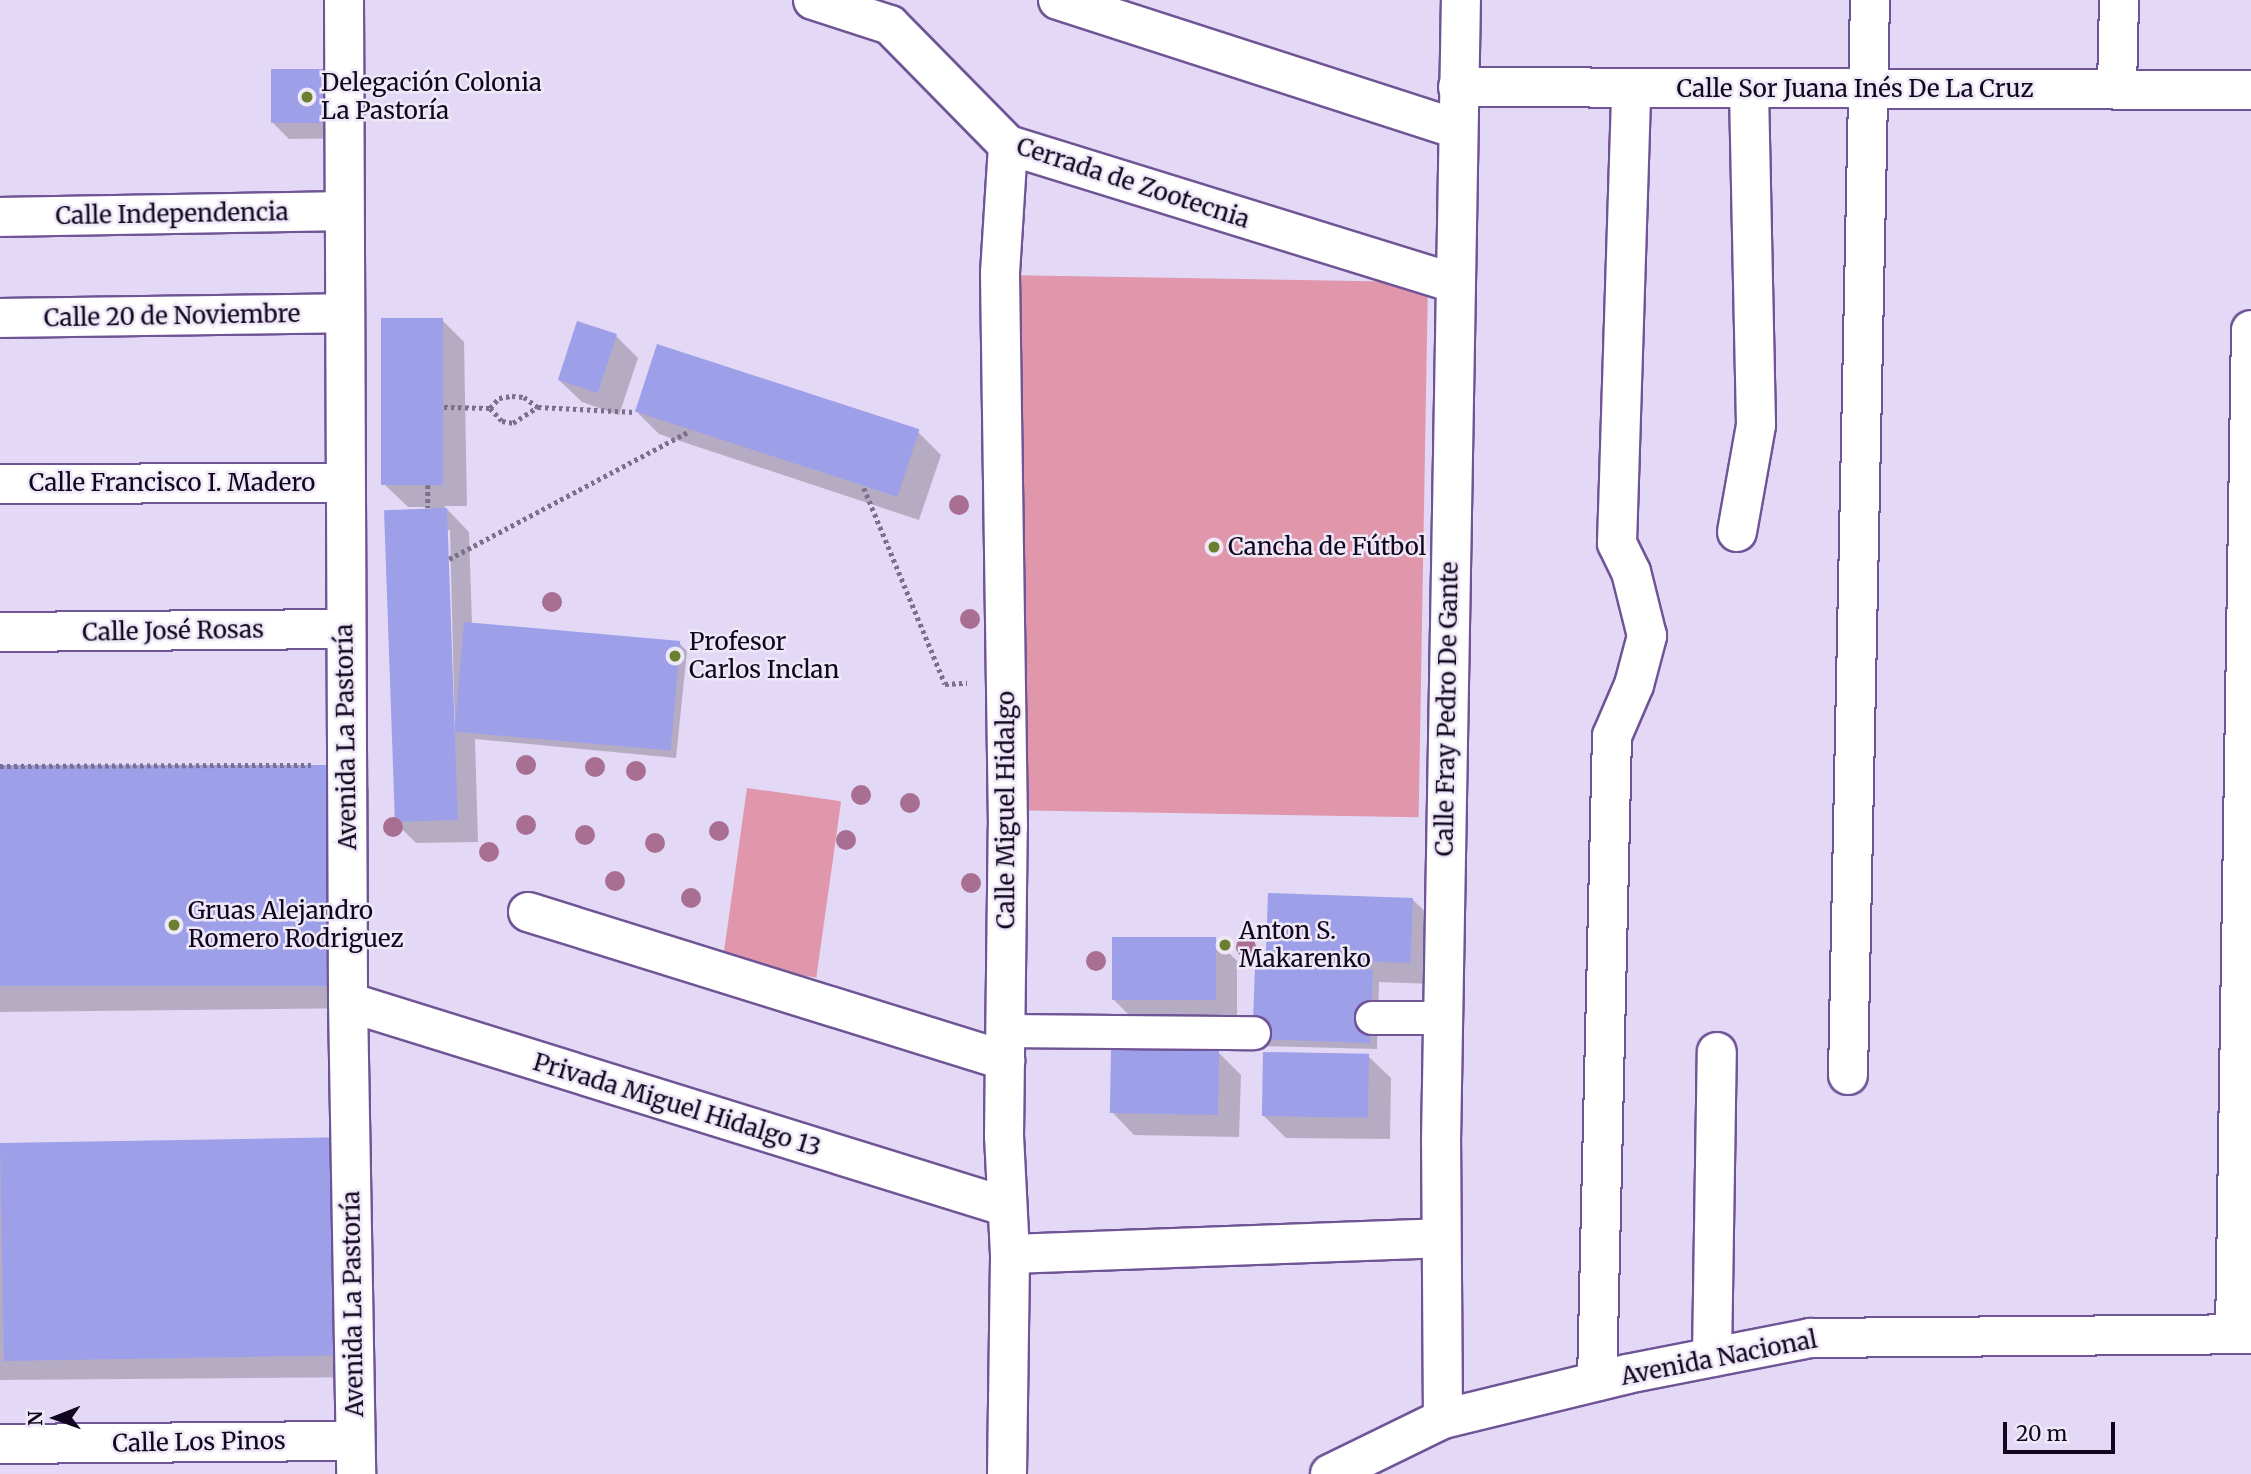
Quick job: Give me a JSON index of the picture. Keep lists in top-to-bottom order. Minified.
{"streets":{"street":["Calle Sor Juana Inés De La Cruz","Cerrada de Zootecnia","Calle Independencia","Calle 20 de Noviembre","Calle Francisco I. Madero","Calle José Rosas","Calle Fray Pedro De Gante","Avenida La Pastoría","Calle Miguel Hidalgo","Privada Miguel Hidalgo 13","Avenida Nacional","Calle Los Pinos"]},"crossings":[["Calle Sor Juana Inés De La Cruz","Calle Fray Pedro De Gante"],["Cerrada de Zootecnia","Calle Fray Pedro De Gante"],["Cerrada de Zootecnia","Calle Miguel Hidalgo"],["Calle Independencia","Avenida La Pastoría"],["Calle 20 de Noviembre","Avenida La Pastoría"],["Calle Francisco I. Madero","Avenida La Pastoría"],["Calle José Rosas","Avenida La Pastoría"],["Calle Fray Pedro De Gante","Avenida Nacional"],["Avenida La Pastoría","Privada Miguel Hidalgo 13"],["Avenida La Pastoría","Calle Los Pinos"],["Calle Miguel Hidalgo","Privada Miguel Hidalgo 13"]],"places":["Delegación Colonia La Pastoría","Cancha de Fútbol","Profesor Carlos Inclan","Gruas Alejandro Romero Rodriguez","Anton S. Makarenko"],"scale_bar":"20 m","north":"left"}
